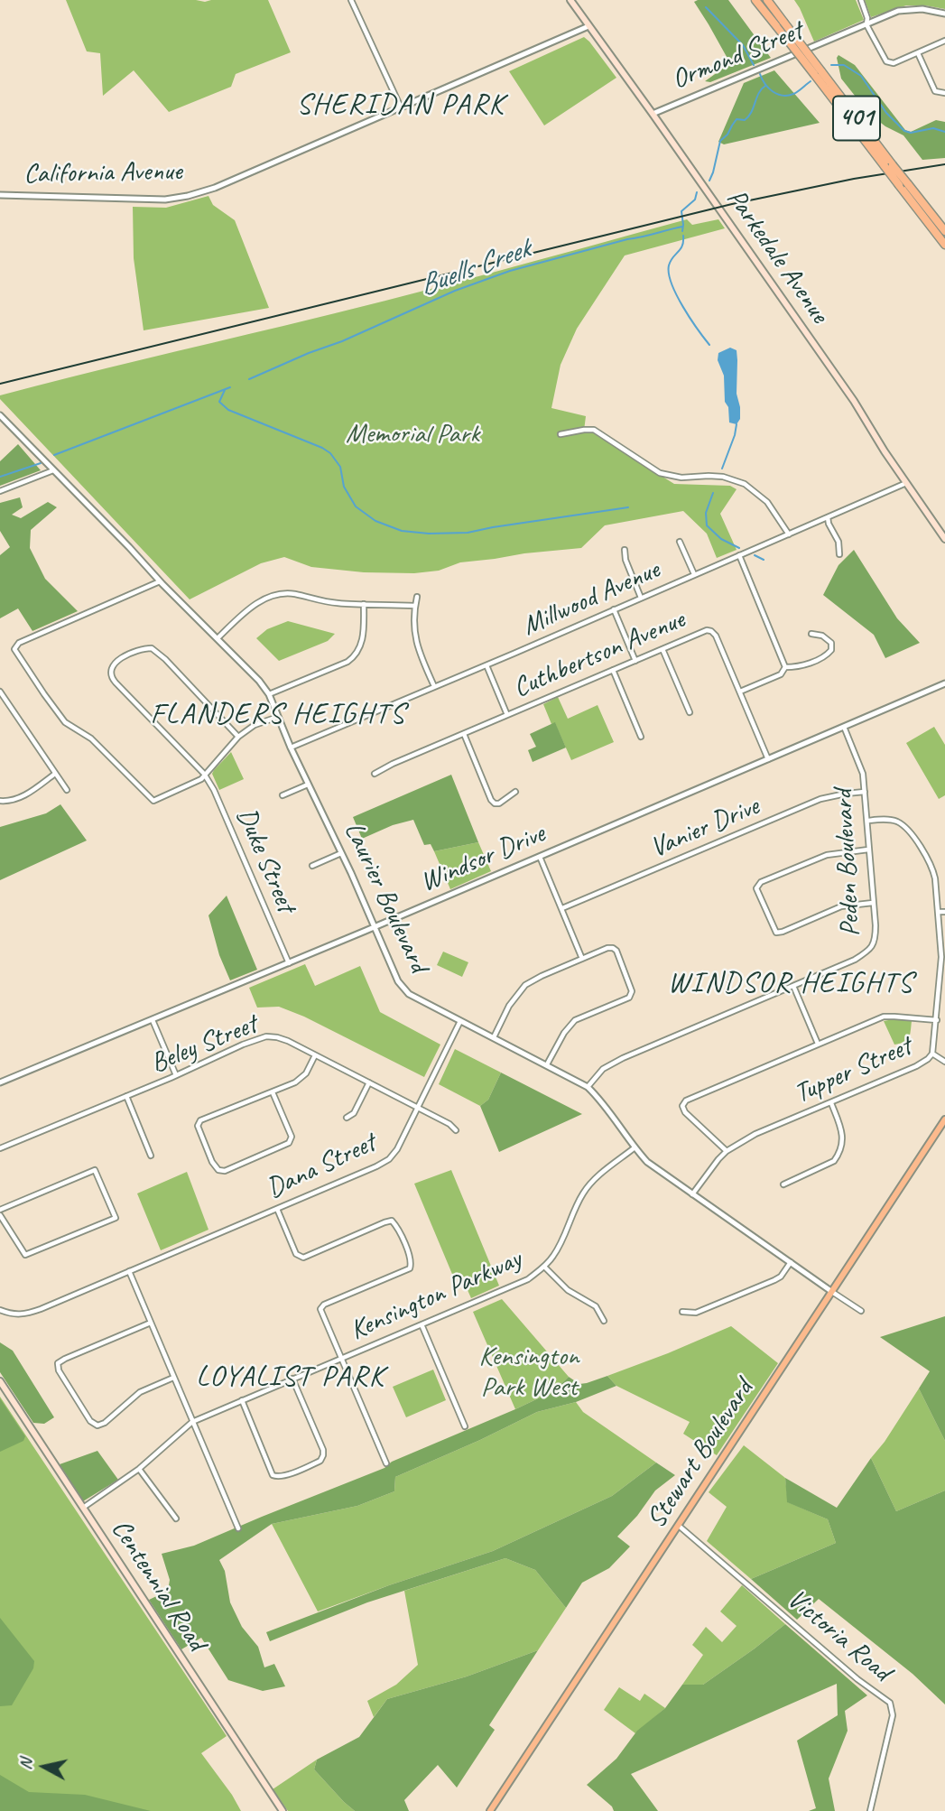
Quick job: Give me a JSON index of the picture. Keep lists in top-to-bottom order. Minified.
{"streets":{"highway":["401"],"main road":["Parkedale Avenue","Stewart Boulevard","Centennial Road"],"street":["Ormond Street","California Avenue","Millwood Avenue","Cuthbertson Avenue","Vanier Drive","Windsor Drive","Duke Street","Peden Boulevard","Laurier Boulevard","Beley Street","Tupper Street","Dana Street","Kensington Parkway","Victoria Road"]},"crossings":[["Ormond Street","Parkedale Avenue"],["California Avenue","Parkedale Avenue"],["Parkedale Avenue","Millwood Avenue"],["Millwood Avenue","Laurier Boulevard"],["Cuthbertson Avenue","Windsor Drive"],["Vanier Drive","Peden Boulevard"],["Windsor Drive","Duke Street"],["Windsor Drive","Peden Boulevard"],["Windsor Drive","Laurier Boulevard"],["Peden Boulevard","Laurier Boulevard"],["Peden Boulevard","Tupper Street"],["Laurier Boulevard","Tupper Street"],["Laurier Boulevard","Dana Street"],["Laurier Boulevard","Kensington Parkway"],["Laurier Boulevard","Stewart Boulevard"],["Beley Street","Dana Street"],["Kensington Parkway","Centennial Road"],["Stewart Boulevard","Victoria Road"]],"districts":["SHERIDAN PARK","FLANDERS HEIGHTS","WINDSOR HEIGHTS","LOYALIST PARK"],"water":["Buells Creek"],"parks":["Memorial Park","Kensington Park West"],"north":"left"}
